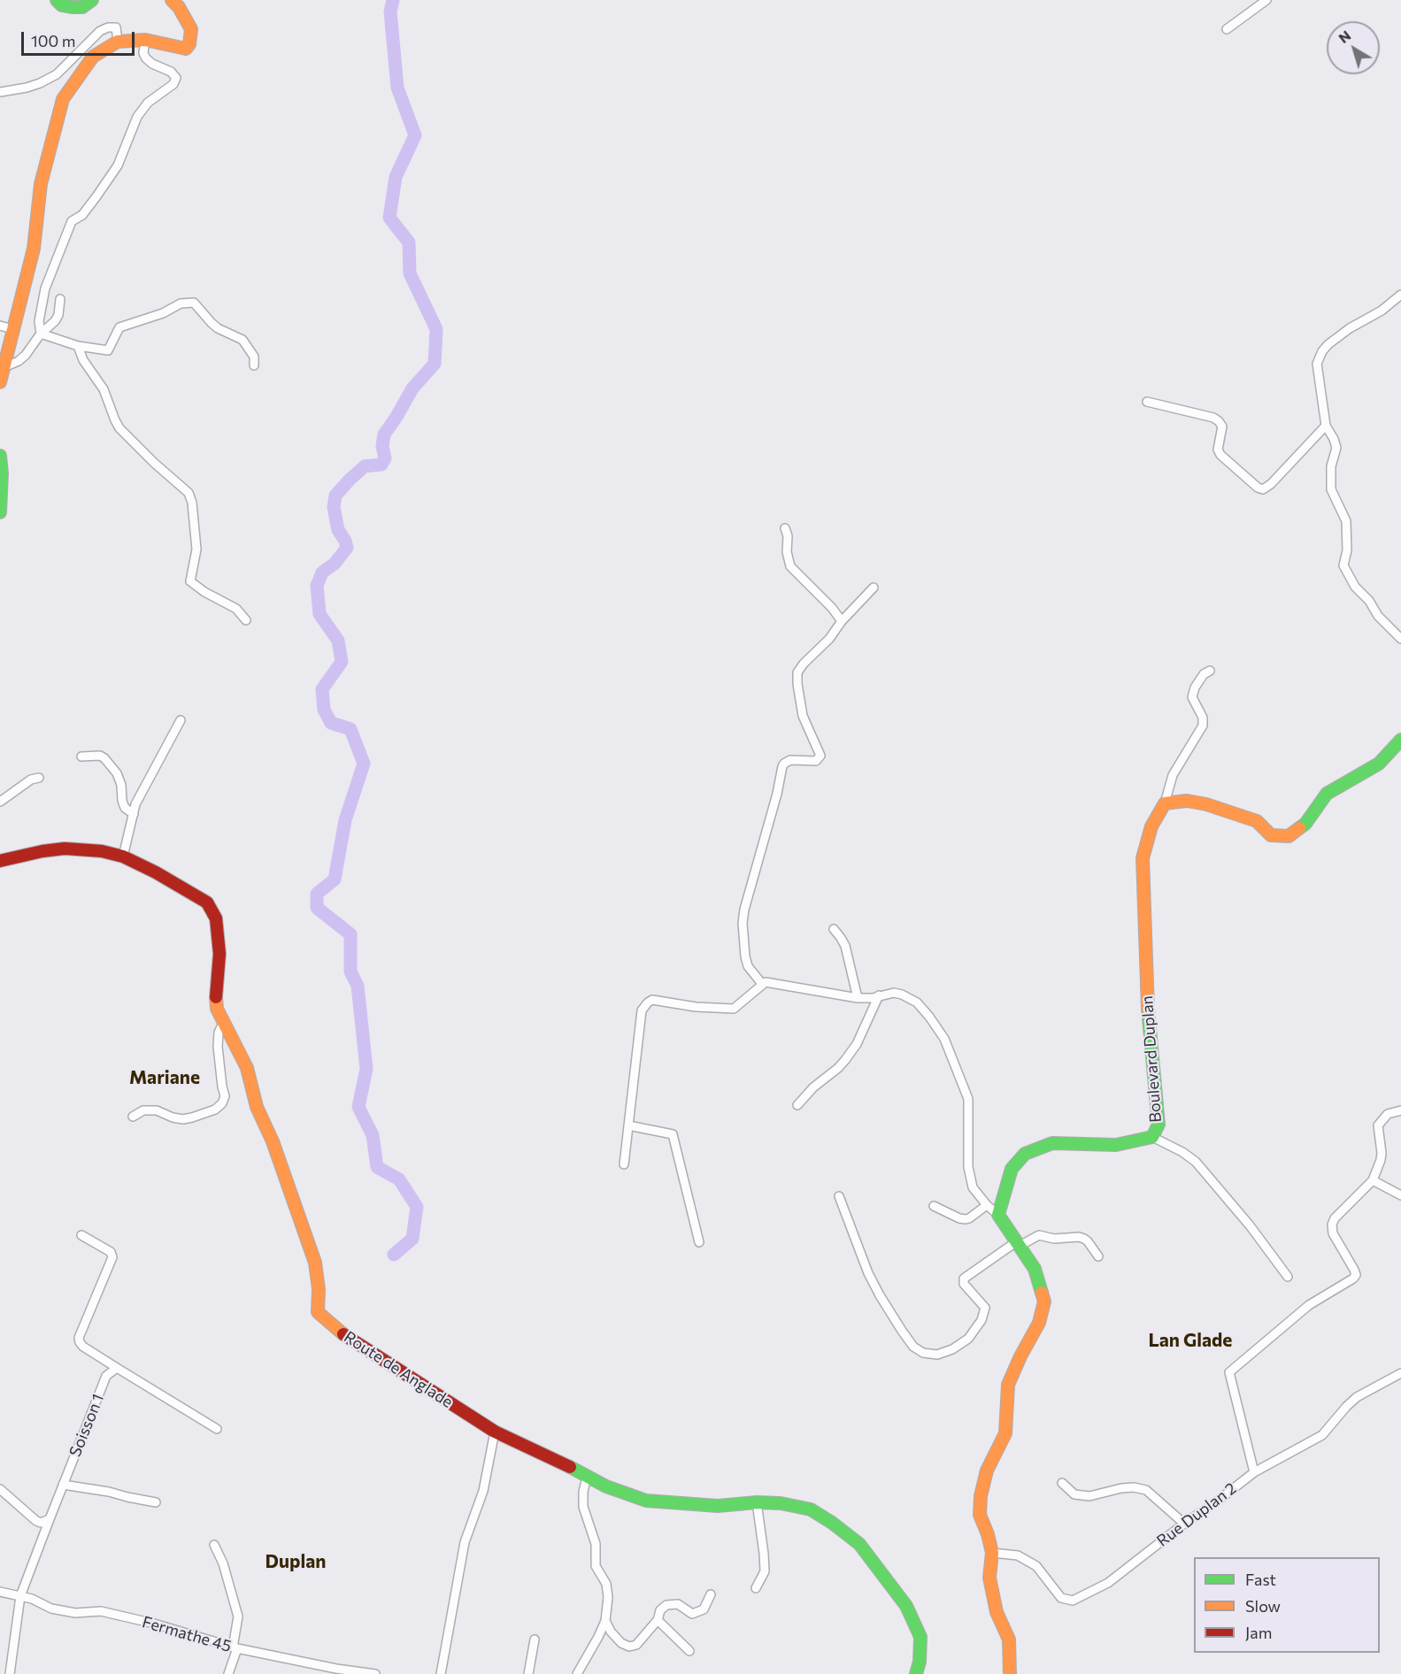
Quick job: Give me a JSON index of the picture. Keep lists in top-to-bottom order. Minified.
{"streets":{"street":["Boulevard Duplan","Route de Anglade","Soisson 1","Rue Duplan 2","Fermathe 45"]},"crossings":[["Soisson 1","Fermathe 45"]],"districts":["Mariane","Lan Glade","Duplan"],"legend":["Fast","Slow","Jam"],"scale_bar":"100 m","north":"top left"}
